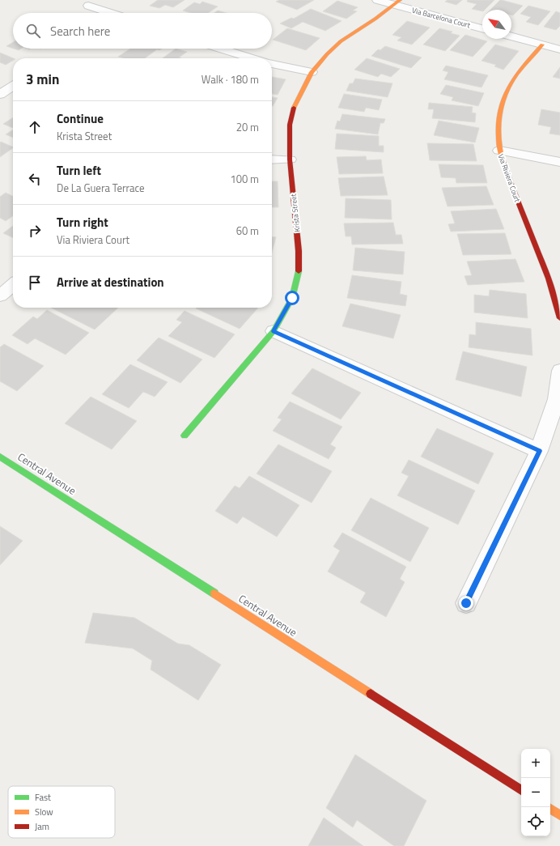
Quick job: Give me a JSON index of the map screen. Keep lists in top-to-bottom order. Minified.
{"streets":{"street":["Via Barcelona Court","Via Riviera Court","Krista Street","Central Avenue"]},"crossings":[["Via Barcelona Court","Krista Street"]],"legend":["Fast","Slow","Jam"],"north":"top left","page":{"search":"Search here","heading":["3 min","Walk · 180 m"],"list":[["Continue","Krista Street","20 m"],["Turn left","De La Guera Terrace","100 m"],["Turn right","Via Riviera Court","60 m"],"Arrive at destination"],"map_buttons":["+","−"]}}
